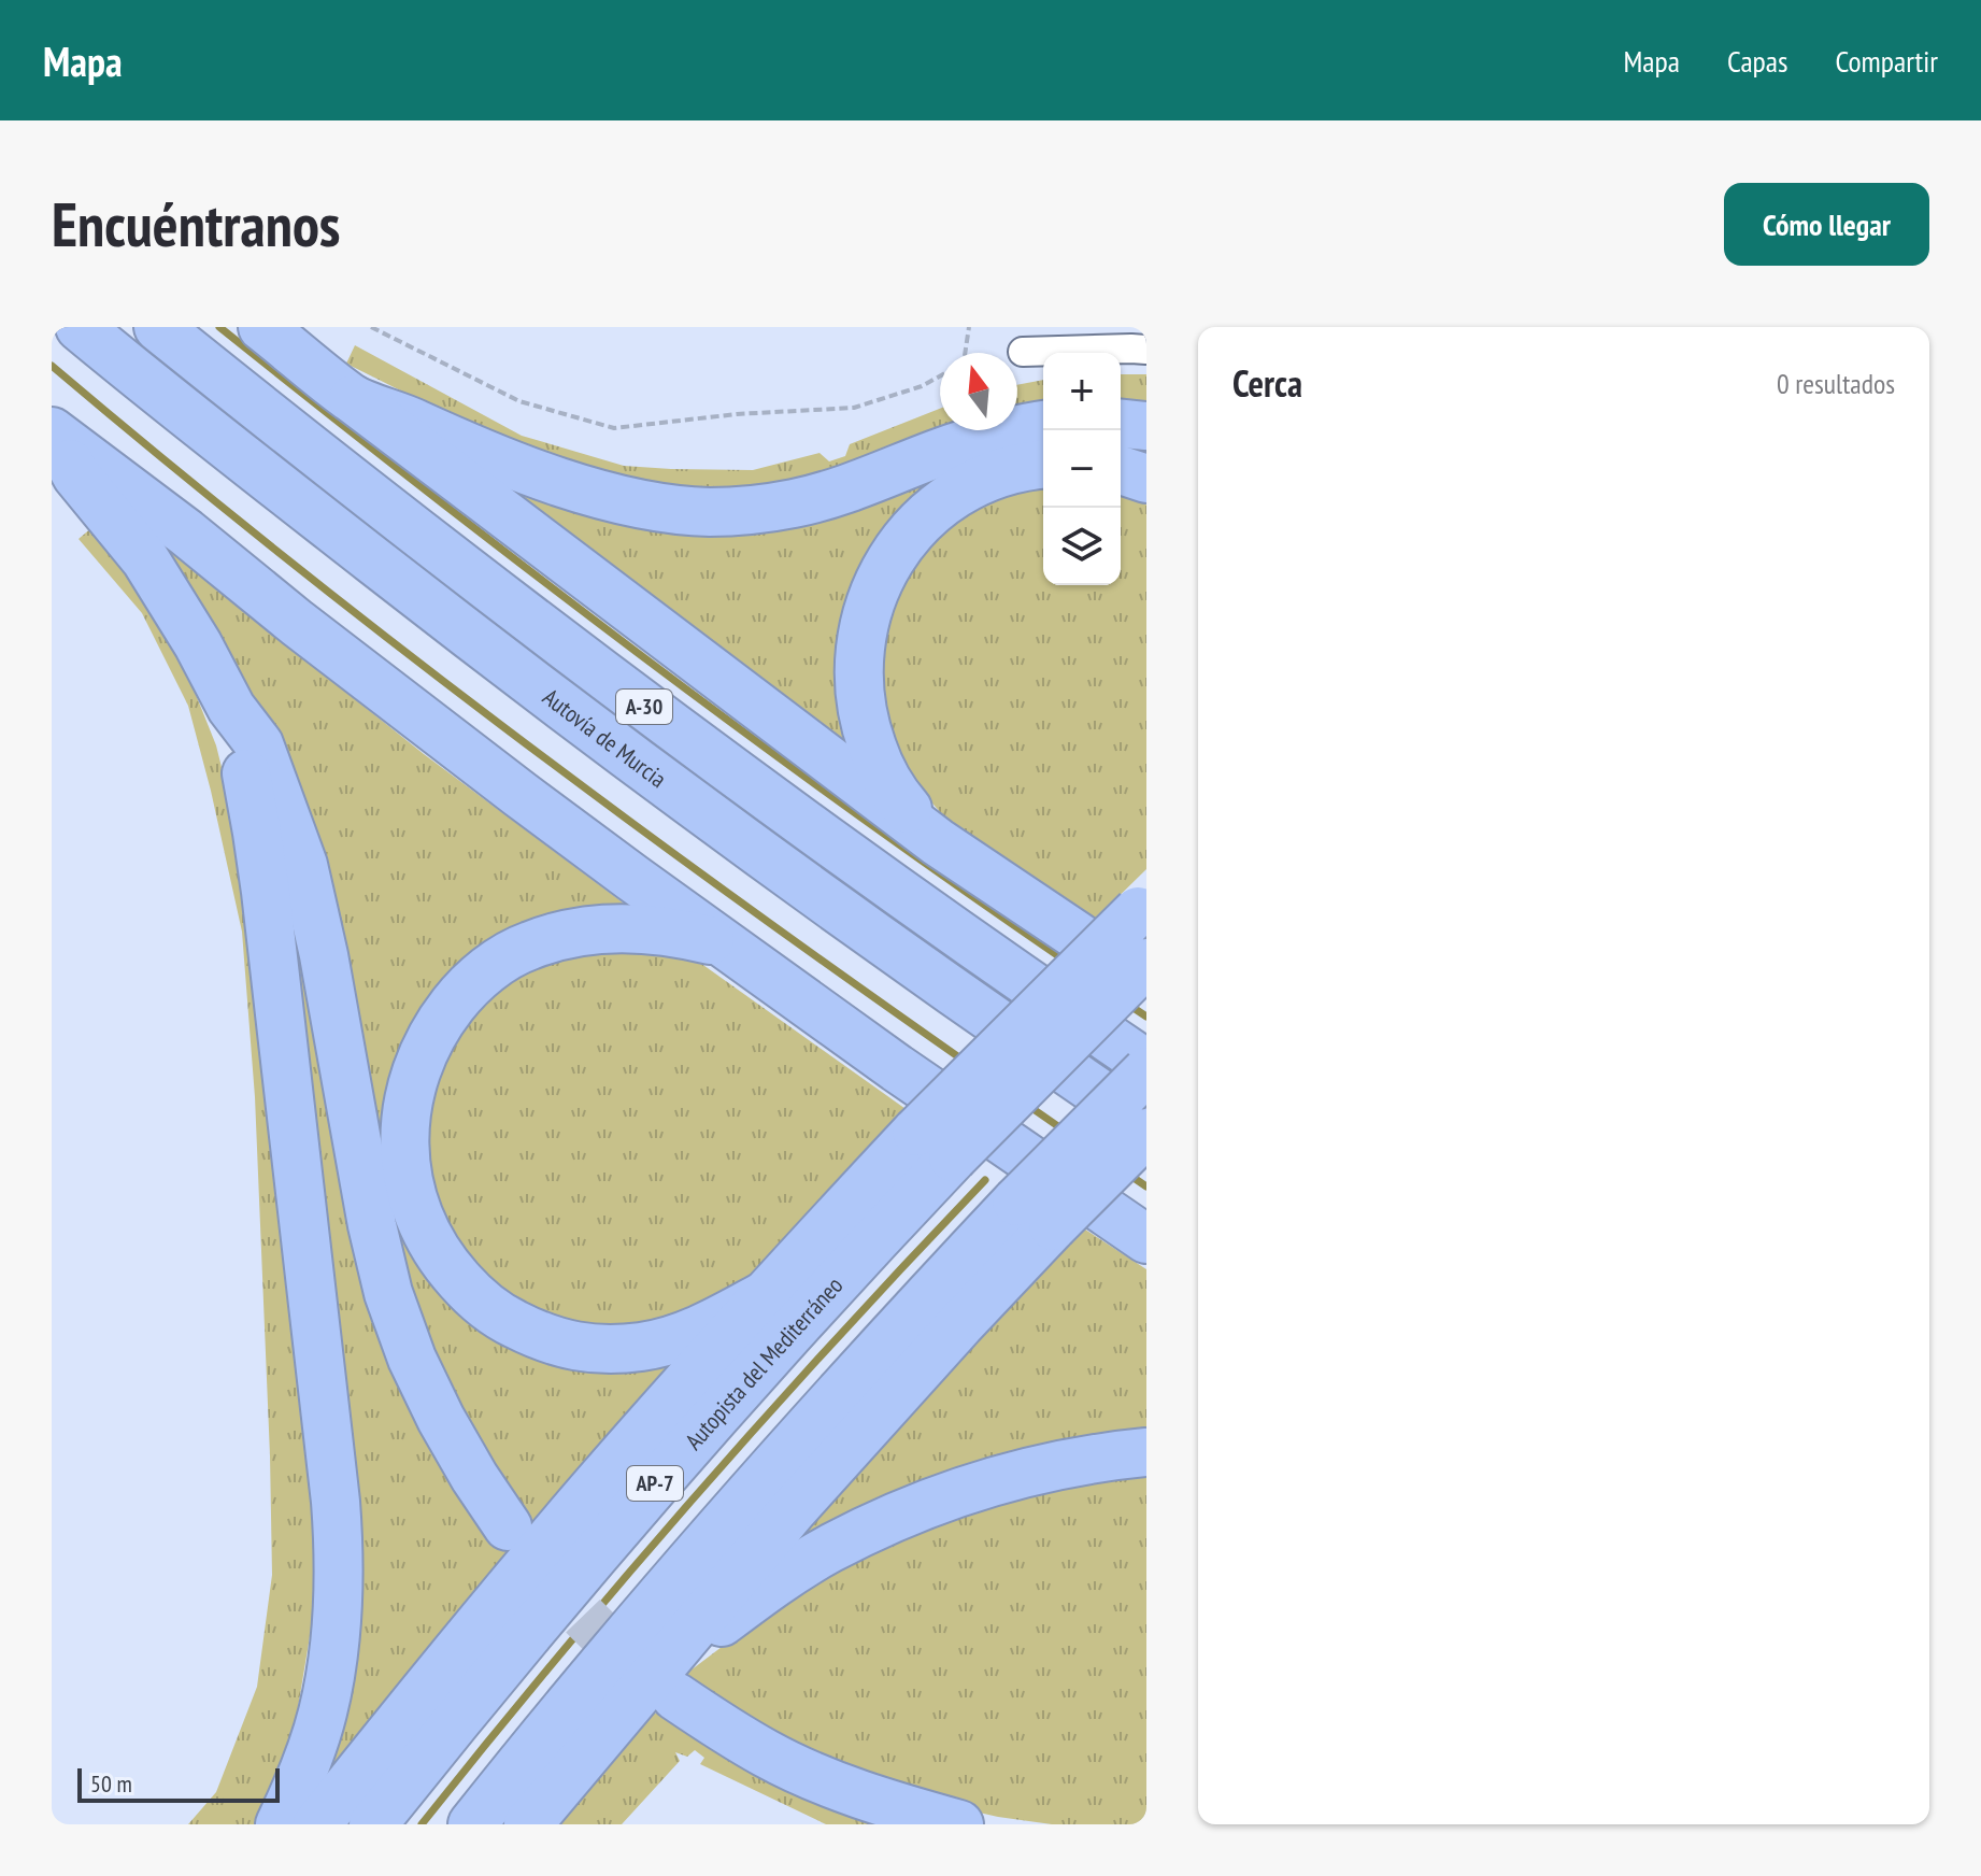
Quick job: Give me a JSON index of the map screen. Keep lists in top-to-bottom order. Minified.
{"streets":{"highway":["A-30","Autovía de Murcia","Autopista del Mediterráneo","AP-7"]},"scale_bar":"50 m","north":"top","page":{"header":"Mapa","nav":["Mapa","Capas","Compartir"],"buttons":"Cómo llegar","title":"Encuéntranos","heading":["Cerca","0 resultados"],"map_buttons":["+","−"],"scale":"50 m"}}
